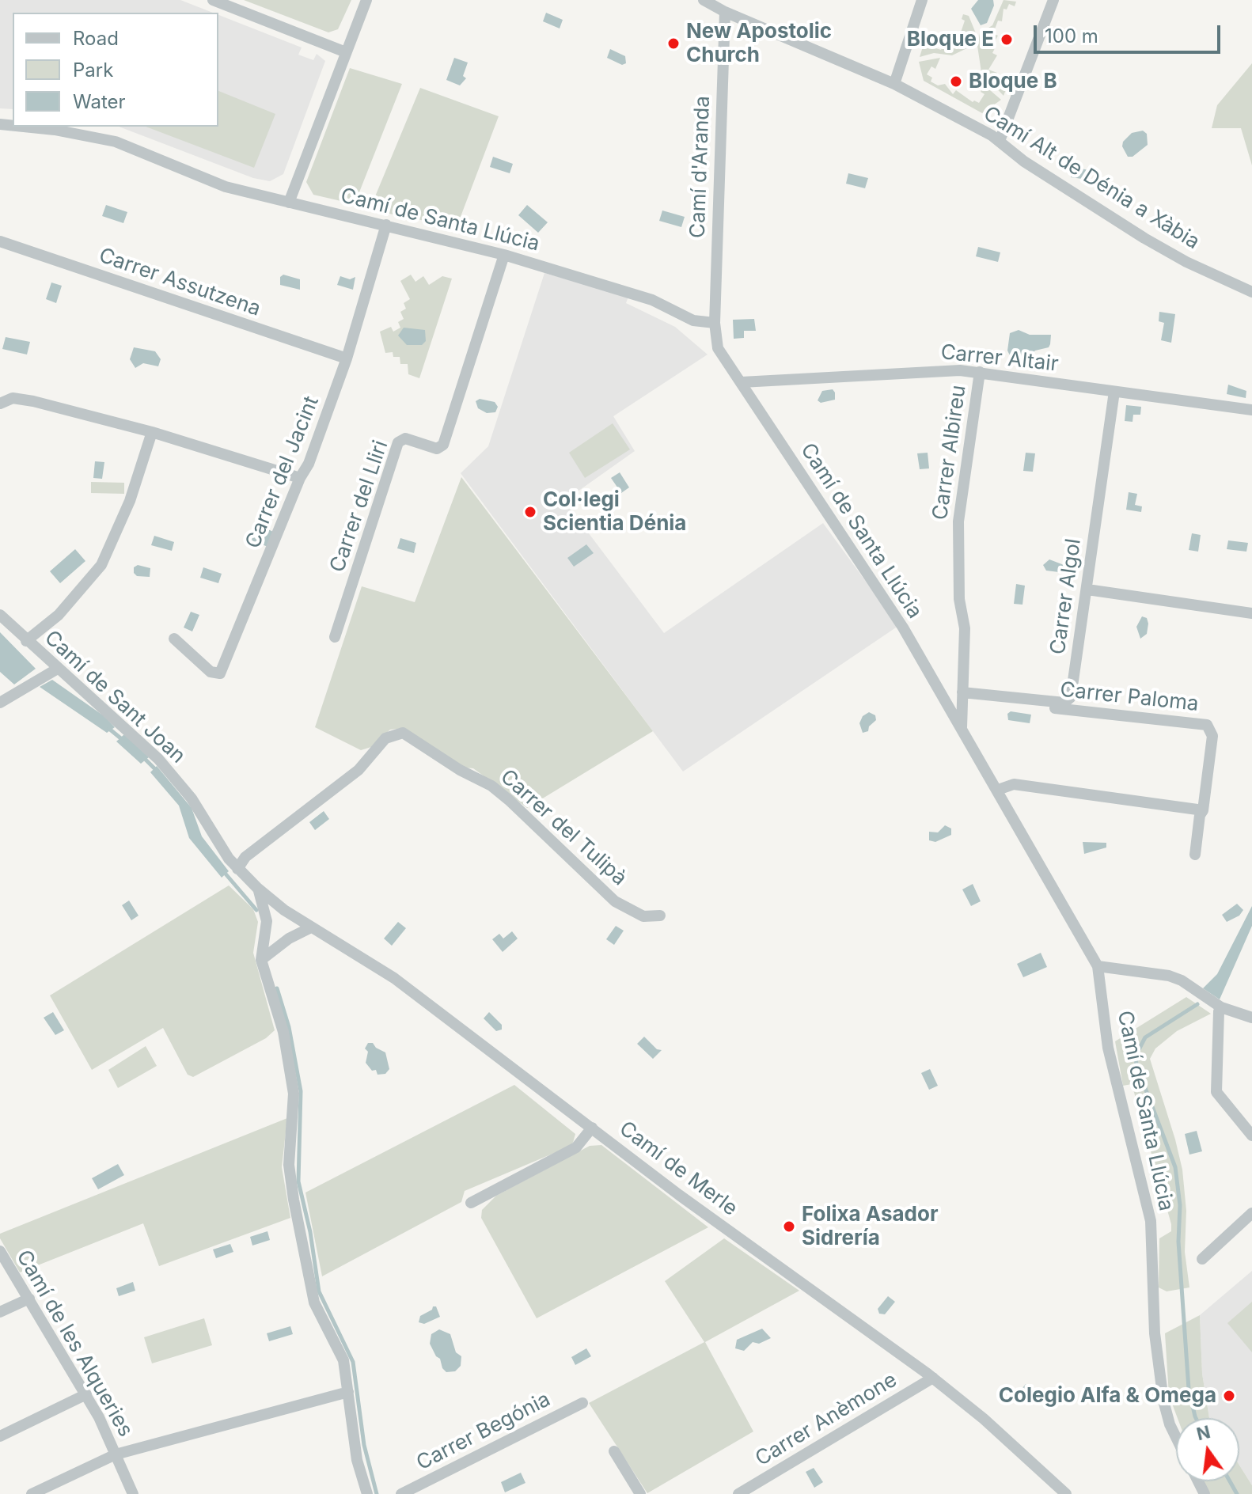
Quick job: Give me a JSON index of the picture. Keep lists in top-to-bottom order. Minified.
{"streets":{"street":["Camí d'Aranda","Camí Alt de Dénia a Xàbia","Camí de Santa Llúcia","Carrer Assutzena","Carrer Altair","Carrer Albireu","Carrer del Jacint","Carrer del Lliri","Carrer Algol","Camí de Sant Joan","Carrer Paloma","Carrer del Tulipà","Camí de Merle","Camí de les Alqueries","Carrer Anèmone","Carrer Begónia"]},"crossings":[["Camí d'Aranda","Camí Alt de Dénia a Xàbia"],["Camí d'Aranda","Camí de Santa Llúcia"],["Camí de Santa Llúcia","Carrer Altair"],["Camí de Santa Llúcia","Carrer Albireu"],["Camí de Santa Llúcia","Carrer del Jacint"],["Camí de Santa Llúcia","Carrer del Lliri"],["Carrer Assutzena","Carrer del Jacint"],["Carrer Altair","Carrer Albireu"],["Carrer Altair","Carrer Algol"],["Carrer Albireu","Carrer Algol"],["Carrer Albireu","Carrer Paloma"],["Carrer Algol","Carrer Paloma"],["Camí de Sant Joan","Carrer del Tulipà"],["Camí de Sant Joan","Camí de Merle"],["Camí de Merle","Carrer Anèmone"]],"places":["Bloque E","New Apostolic Church","Bloque B","Col·legi Scientia Dénia","Folixa Asador Sidrería","Colegio Alfa & Omega"],"legend":["Road","Park","Water"],"scale_bar":"100 m","north":"top"}
